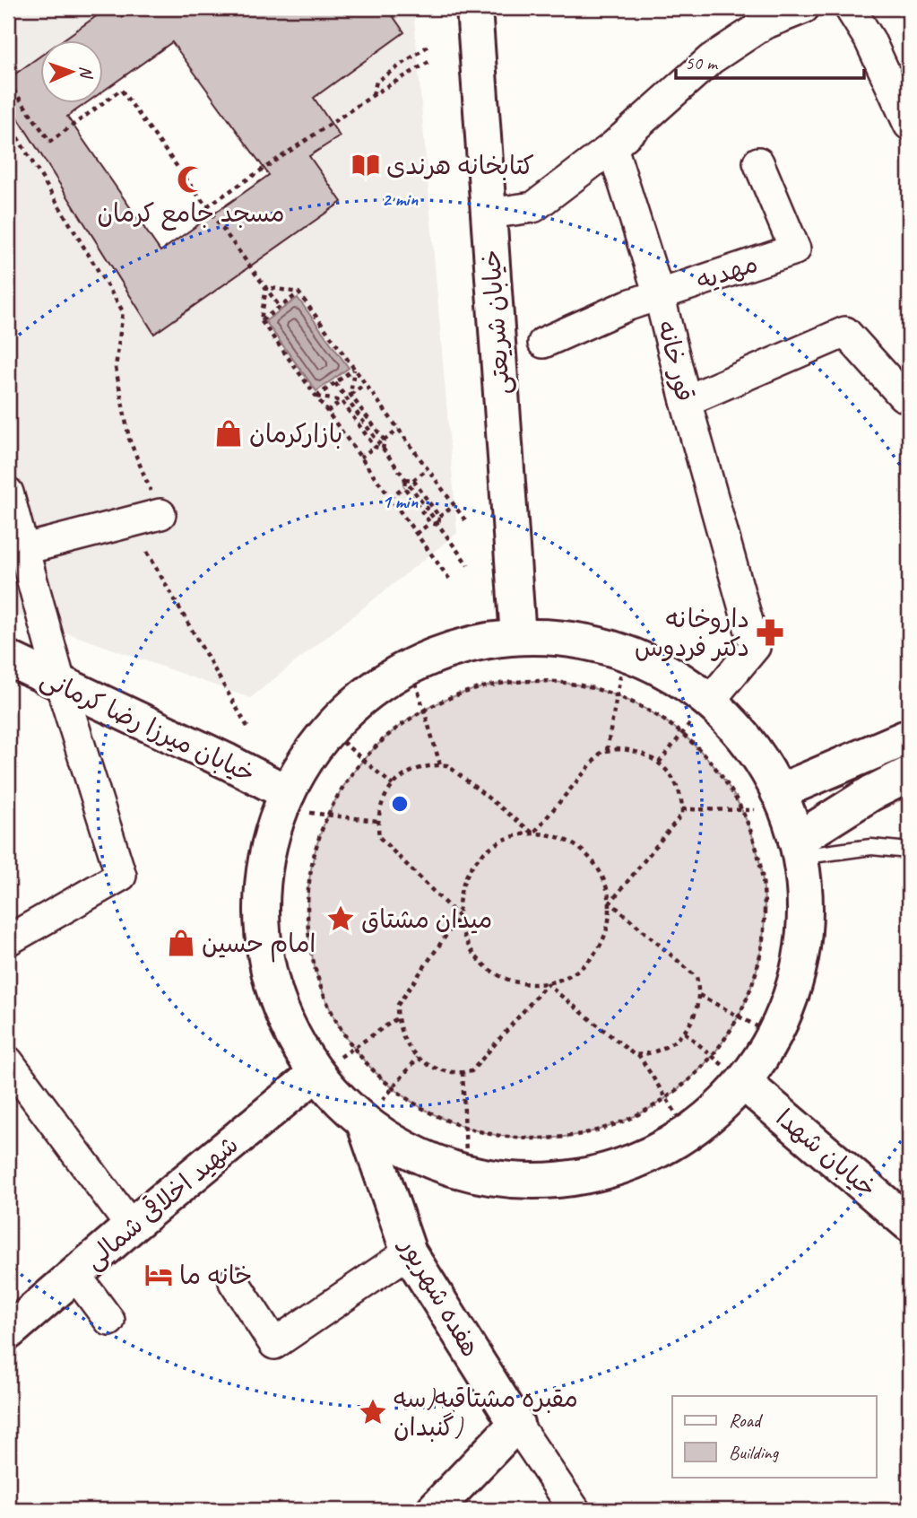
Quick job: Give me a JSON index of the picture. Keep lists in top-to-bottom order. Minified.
{"streets":{"main road":["خیابان شریعتی","خیابان میرزا رضا کرمانی","خیابان شهدا","شهید اخلاقی شمالی","هفده شهریور"],"street":["مهدیه","قور خانه"]},"crossings":[["مهدیه","قور خانه"]],"places":{"library":["کتابخانه هرندی"],"mosque":["مسجد جامع کرمان"],"shop":["بازارکرمان","امام حسین"],"pharmacy":["داروخانه دکتر فردوس"],"place":["ميدان مشتاق","مقبره مشتاقیه(سه گنبدان)"],"hotel":["خانه ما"]},"legend":["Road","Building"],"scale_bar":"50 m","north":"right","rings":["2 min","1 min"]}
